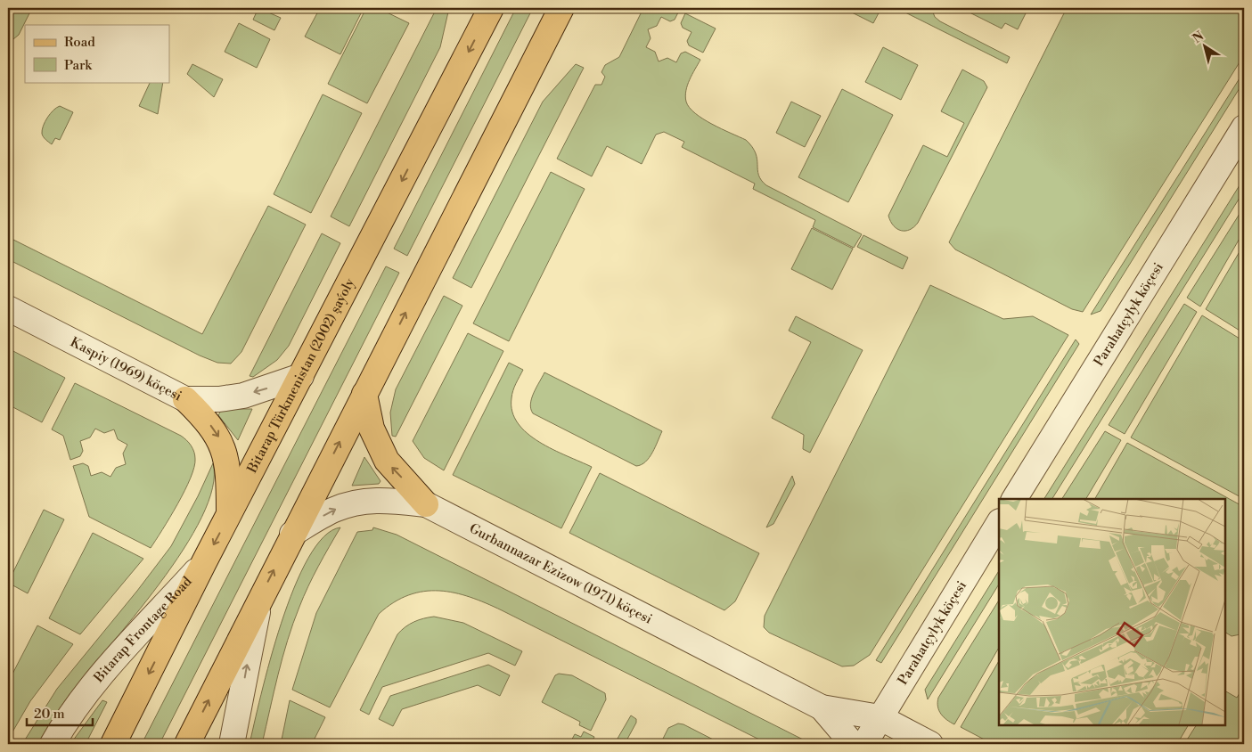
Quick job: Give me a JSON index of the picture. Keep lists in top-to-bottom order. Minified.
{"streets":{"main road":["Bitarap Türkmenistan (2002) şaýoly"],"street":["Parahatçylyk köçesi","Kaspiy (1969) köçesi","Gurbannazar Ezizow (1971) köçesi","Bitarap Frontage Road"]},"crossings":[["Parahatçylyk köçesi","Gurbannazar Ezizow (1971) köçesi"],["Kaspiy (1969) köçesi","Bitarap Türkmenistan (2002) şaýoly"],["Bitarap Türkmenistan (2002) şaýoly","Bitarap Frontage Road"]],"one_way":["Kaspiy (1969) köçesi"],"legend":["Road","Park"],"scale_bar":"20 m","north":"top left"}
